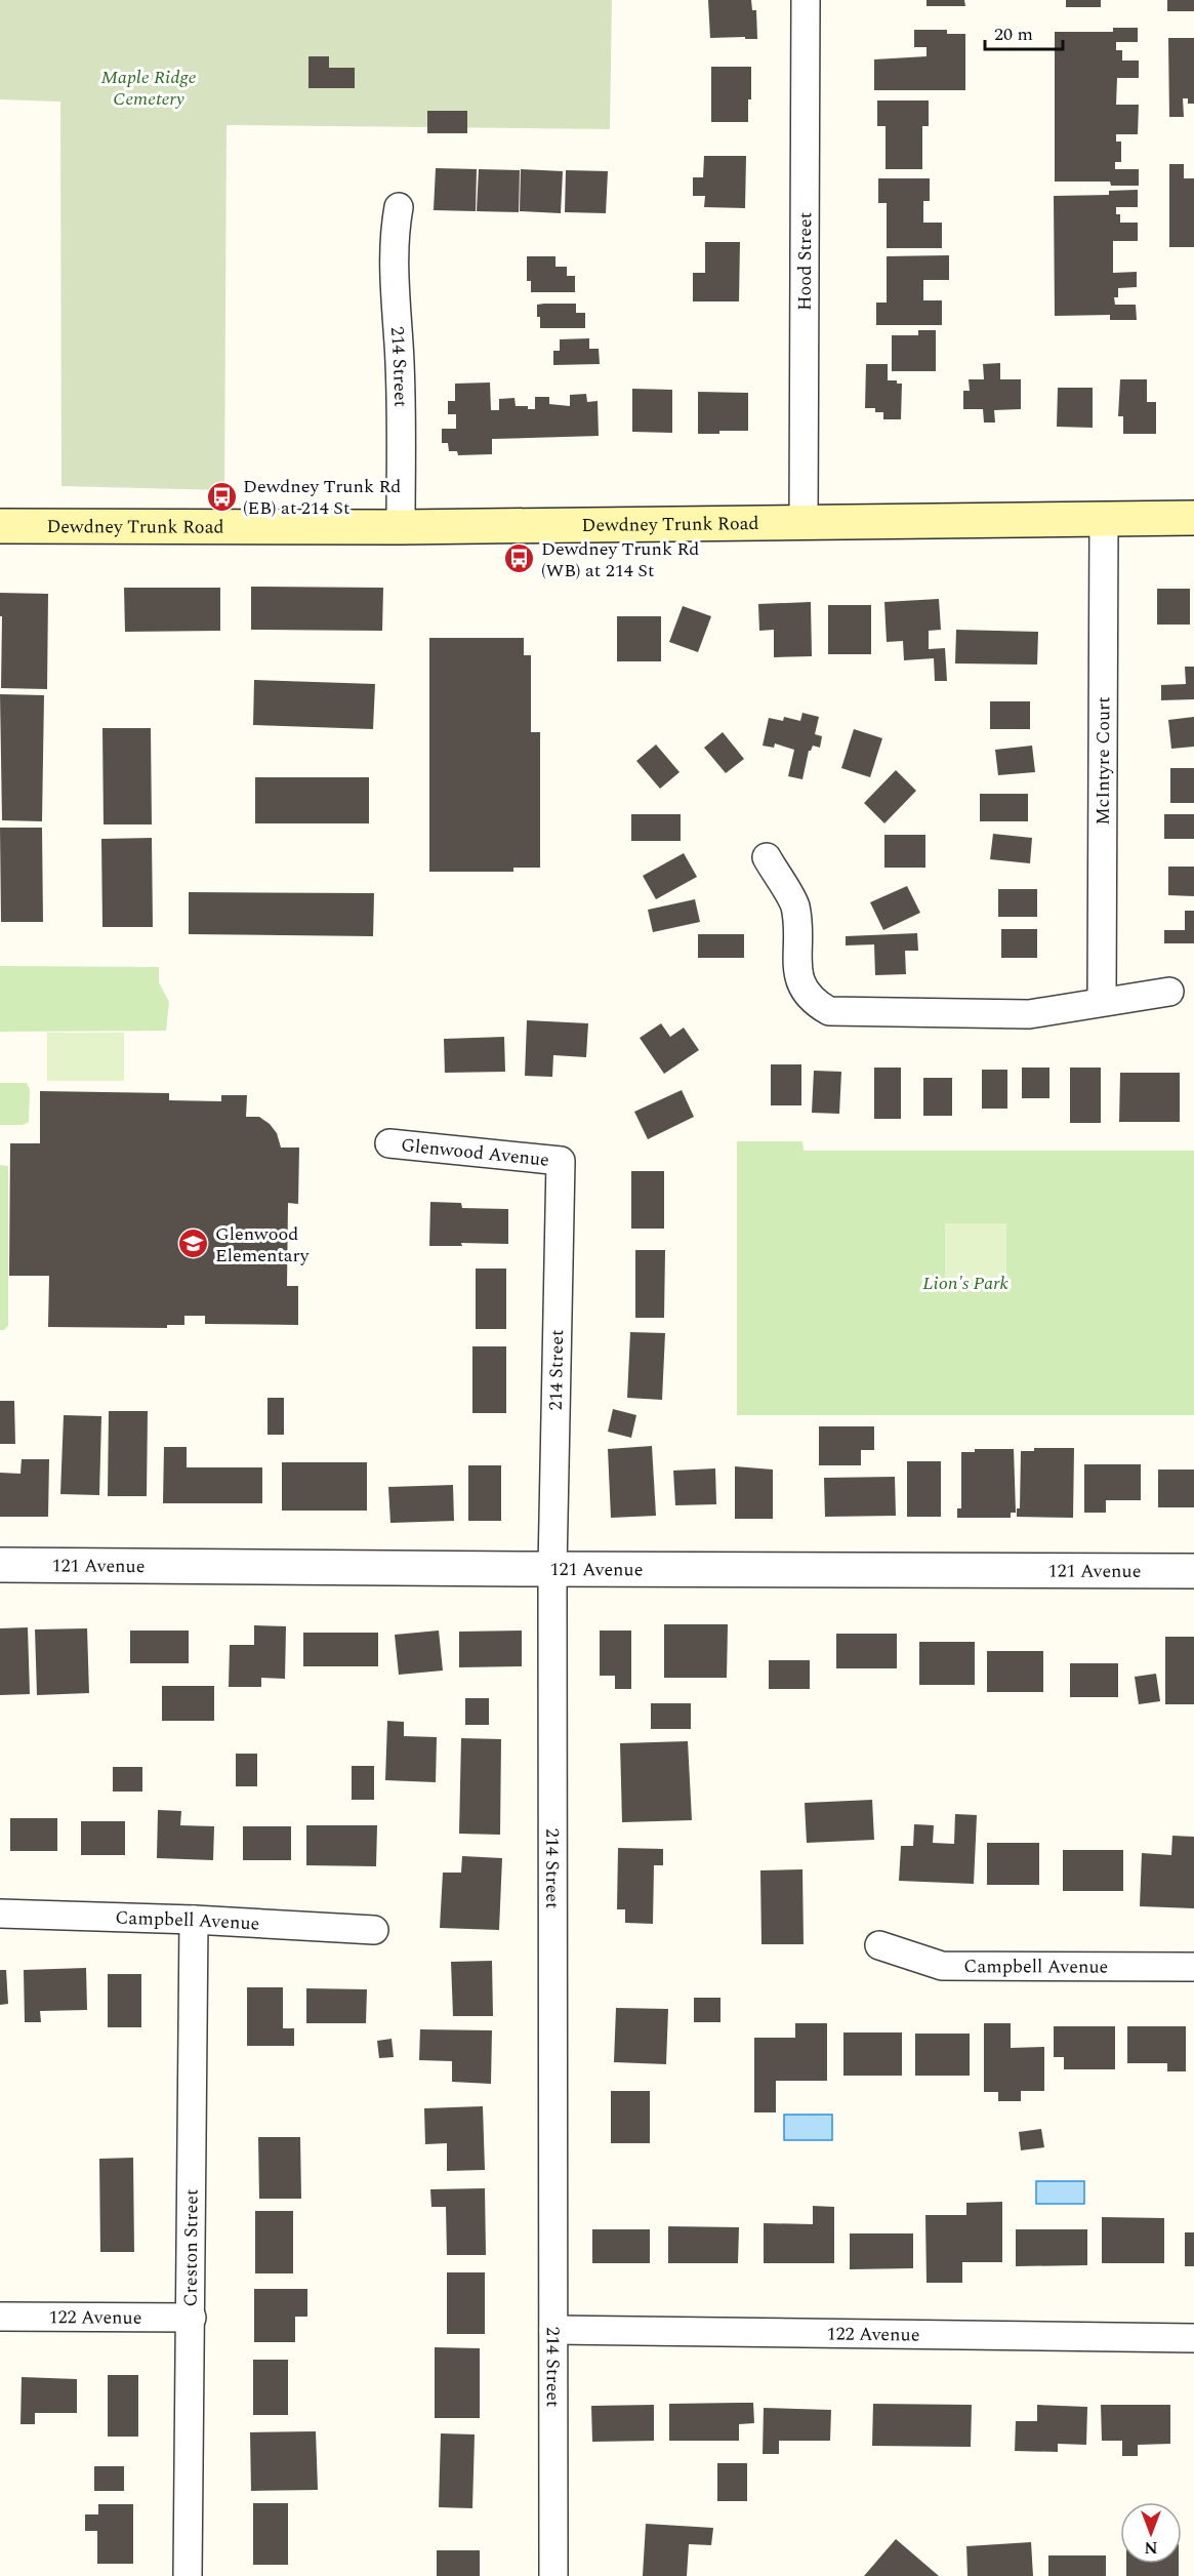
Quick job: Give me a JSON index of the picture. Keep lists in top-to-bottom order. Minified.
{"streets":{"main road":["Dewdney Trunk Road"],"street":["Hood Street","214 Street","McIntyre Court","Glenwood Avenue","121 Avenue","Campbell Avenue","Creston Street","122 Avenue"]},"crossings":[["Hood Street","Dewdney Trunk Road"],["214 Street","Dewdney Trunk Road"],["214 Street","Glenwood Avenue"],["214 Street","121 Avenue"],["214 Street","122 Avenue"],["Dewdney Trunk Road","McIntyre Court"],["Campbell Avenue","Creston Street"],["Creston Street","122 Avenue"]],"parks":["Maple Ridge Cemetery","Lion's Park"],"places":{"bus stop":["Dewdney Trunk Rd (EB) at 214 St","Dewdney Trunk Rd (WB) at 214 St"],"school or university":["Glenwood Elementary"]},"scale_bar":"20 m","north":"bottom"}
